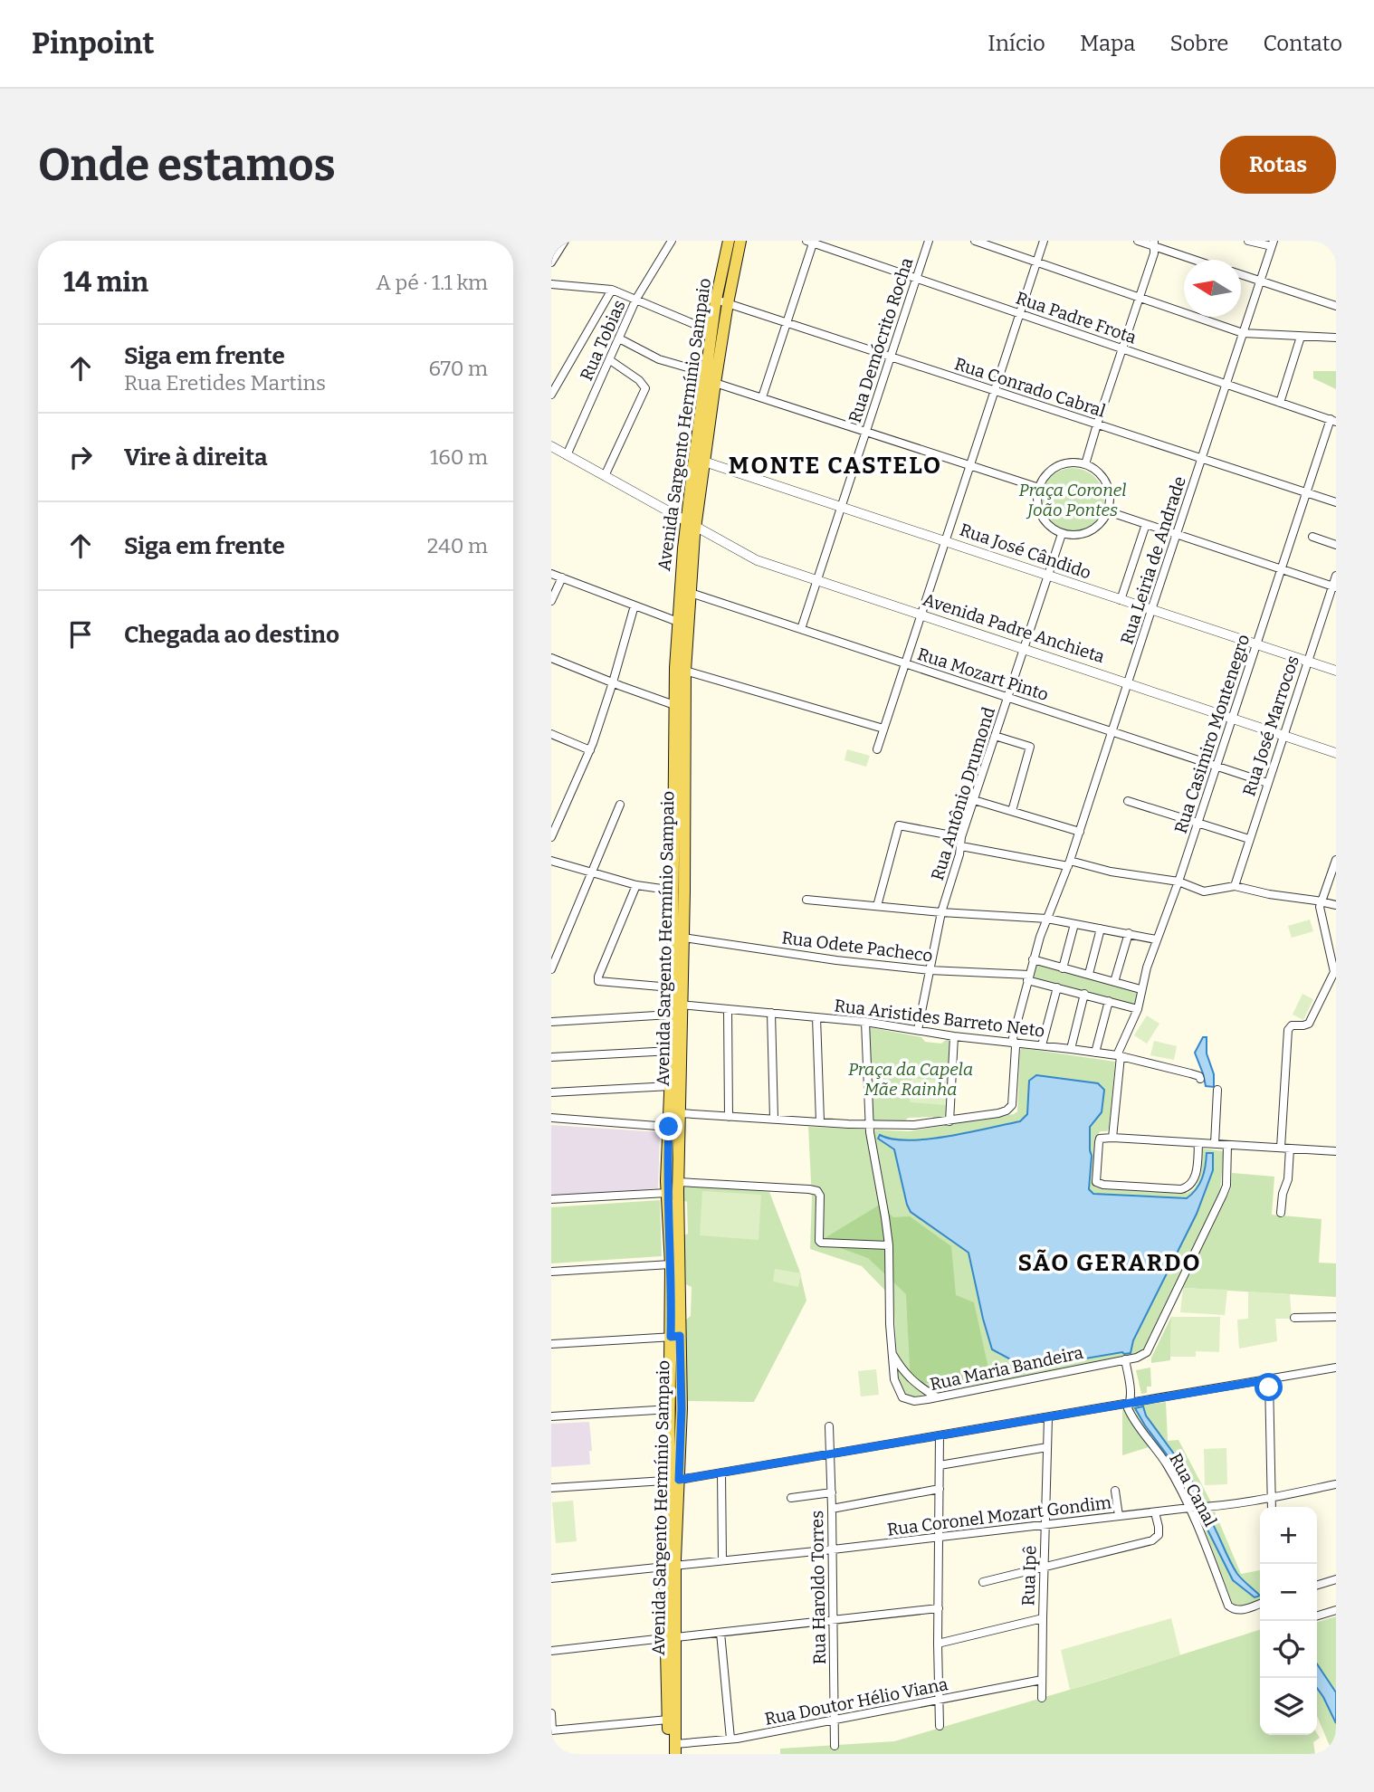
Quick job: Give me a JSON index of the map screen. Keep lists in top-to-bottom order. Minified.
{"streets":{"main road":["Avenida Sargento Hermínio Sampaio"],"street":["Rua Padre Frota","Rua Tobias","Rua Demócrito Rocha","Rua Conrado Cabral","Rua José Cândido","Rua Leiria de Andrade","Avenida Padre Anchieta","Rua Mozart Pinto","Rua José Marrocos","Rua Casimiro Montenegro","Rua Antônio Drumond","Rua Odete Pacheco","Rua Aristides Barreto Neto","Rua Maria Bandeira","Rua Canal","Rua Coronel Mozart Gondim","Rua Ipê","Rua Haroldo Torres","Rua Doutor Hélio Viana"]},"crossings":[["Rua Padre Frota","Rua Demócrito Rocha"],["Rua Padre Frota","Rua Leiria de Andrade"],["Rua Padre Frota","Rua Casimiro Montenegro"],["Rua Tobias","Avenida Padre Anchieta"],["Rua Demócrito Rocha","Rua Conrado Cabral"],["Rua Demócrito Rocha","Rua José Cândido"],["Rua Demócrito Rocha","Avenida Padre Anchieta"],["Rua Demócrito Rocha","Rua Mozart Pinto"],["Rua Conrado Cabral","Avenida Sargento Hermínio Sampaio"],["Rua Conrado Cabral","Rua Leiria de Andrade"],["Rua Conrado Cabral","Rua Casimiro Montenegro"],["Avenida Sargento Hermínio Sampaio","Rua José Cândido"],["Avenida Sargento Hermínio Sampaio","Avenida Padre Anchieta"],["Avenida Sargento Hermínio Sampaio","Rua Mozart Pinto"],["Avenida Sargento Hermínio Sampaio","Rua Odete Pacheco"],["Avenida Sargento Hermínio Sampaio","Rua Aristides Barreto Neto"],["Avenida Sargento Hermínio Sampaio","Rua Coronel Mozart Gondim"],["Avenida Sargento Hermínio Sampaio","Rua Doutor Hélio Viana"],["Rua José Cândido","Rua Leiria de Andrade"],["Rua José Cândido","Rua José Marrocos"],["Rua José Cândido","Rua Casimiro Montenegro"],["Rua José Cândido","Rua Antônio Drumond"],["Rua Leiria de Andrade","Avenida Padre Anchieta"],["Rua Leiria de Andrade","Rua Mozart Pinto"],["Rua Leiria de Andrade","Rua Odete Pacheco"],["Rua Leiria de Andrade","Rua Aristides Barreto Neto"],["Avenida Padre Anchieta","Rua José Marrocos"],["Avenida Padre Anchieta","Rua Casimiro Montenegro"],["Avenida Padre Anchieta","Rua Antônio Drumond"],["Rua Mozart Pinto","Rua José Marrocos"],["Rua Mozart Pinto","Rua Casimiro Montenegro"],["Rua Mozart Pinto","Rua Antônio Drumond"],["Rua Casimiro Montenegro","Rua Odete Pacheco"],["Rua Casimiro Montenegro","Rua Aristides Barreto Neto"],["Rua Antônio Drumond","Rua Odete Pacheco"],["Rua Antônio Drumond","Rua Aristides Barreto Neto"],["Rua Maria Bandeira","Rua Canal"],["Rua Canal","Rua Coronel Mozart Gondim"],["Rua Coronel Mozart Gondim","Rua Ipê"],["Rua Coronel Mozart Gondim","Rua Haroldo Torres"],["Rua Ipê","Rua Doutor Hélio Viana"],["Rua Haroldo Torres","Rua Doutor Hélio Viana"]],"districts":["MONTE CASTELO","SÃO GERARDO"],"parks":["Praça Coronel João Pontes","Praça da Capela Mãe Rainha"],"north":"left","page":{"header":"Pinpoint","nav":["Início","Mapa","Sobre","Contato"],"buttons":"Rotas","title":"Onde estamos","heading":["14 min","A pé · 1.1 km"],"list":[["Siga em frente","Rua Eretides Martins","670 m"],["Vire à direita","160 m"],["Siga em frente","240 m"],"Chegada ao destino"],"map_buttons":["+","−"]}}
